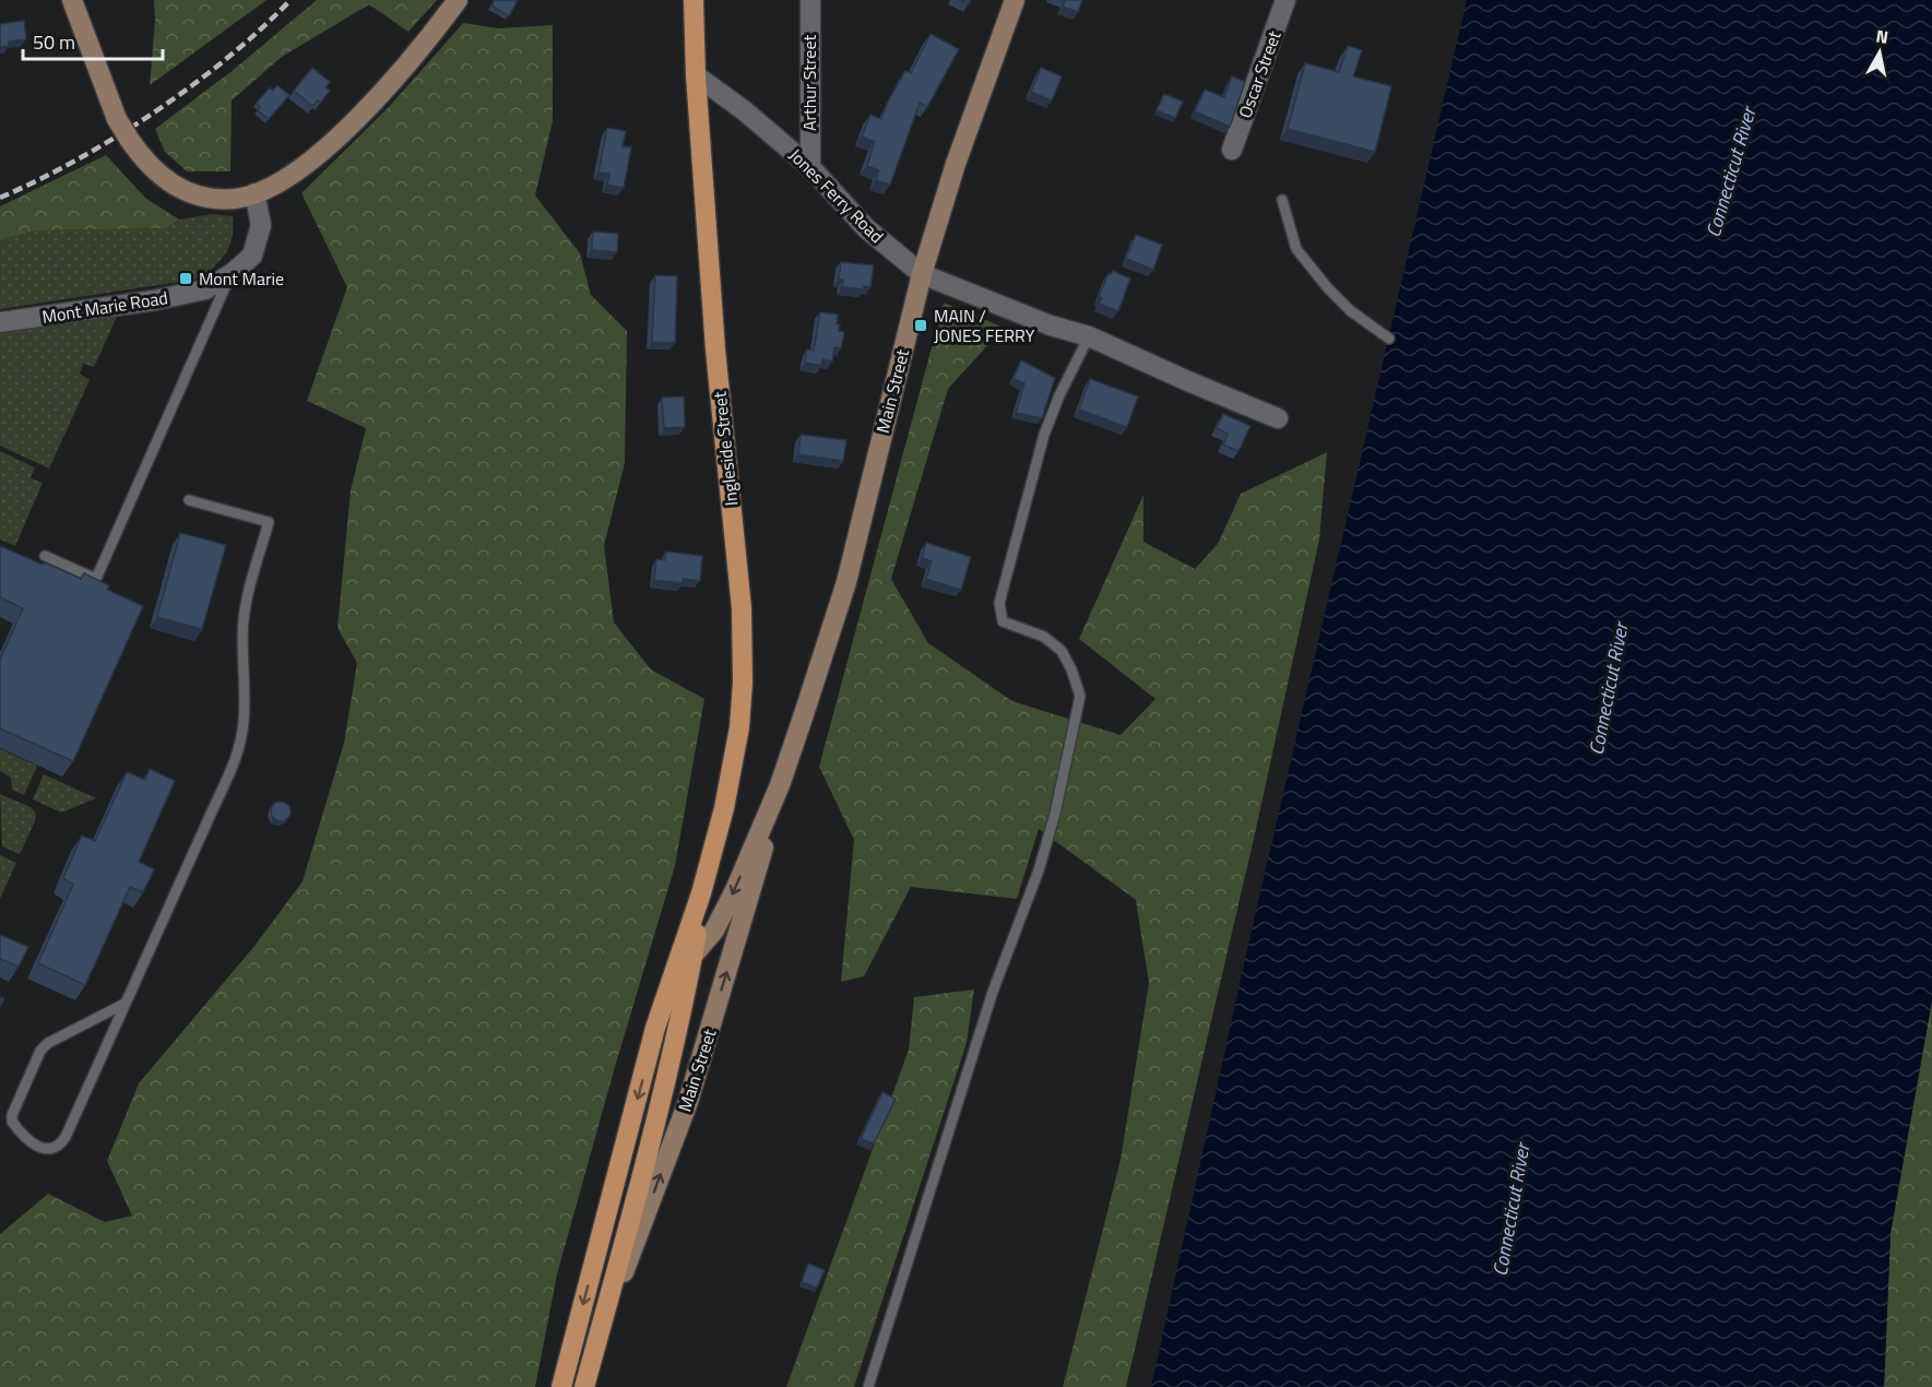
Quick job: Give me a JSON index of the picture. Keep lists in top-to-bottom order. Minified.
{"streets":{"main road":["Main Street","Ingleside Street"],"street":["Oscar Street","Arthur Street","Jones Ferry Road","Mont Marie Road"]},"crossings":[["Arthur Street","Jones Ferry Road"],["Jones Ferry Road","Main Street"],["Jones Ferry Road","Ingleside Street"],["Main Street","Ingleside Street"]],"water":["Connecticut River"],"places":{"transit":["Mont Marie","MAIN / JONES FERRY"]},"scale_bar":"50 m","north":"top"}
